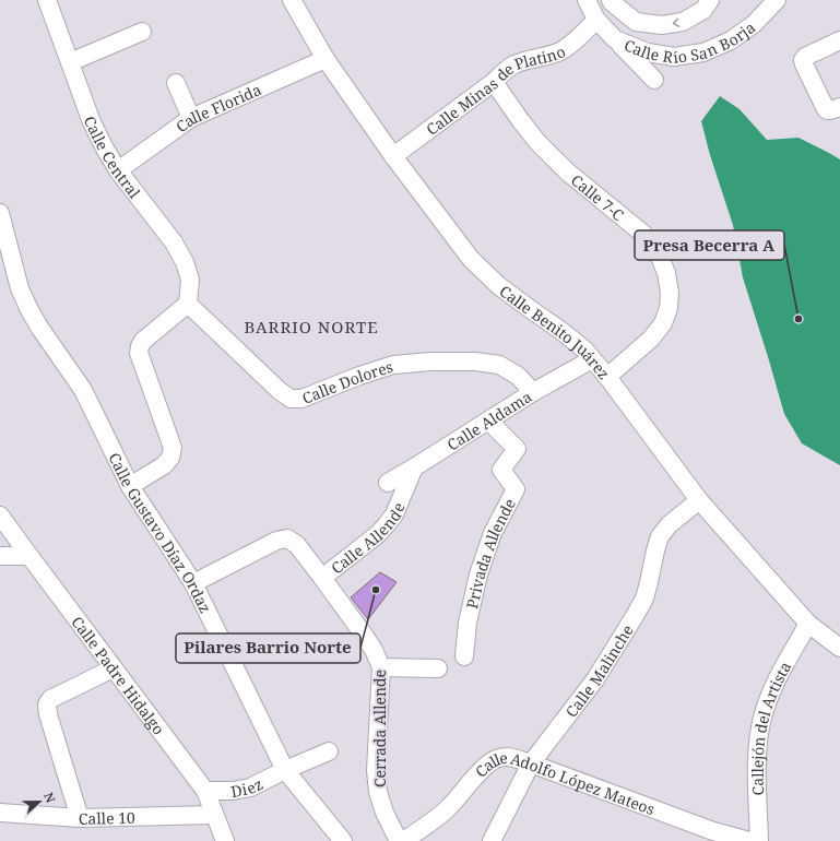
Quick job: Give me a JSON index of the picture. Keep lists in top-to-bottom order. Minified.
{"streets":{"street":["Calle Río San Borja","Calle Minas de Platino","Calle Florida","Calle Central","Calle 7-C","Calle Benito Juárez","Calle Dolores","Calle Aldama","Calle Gustavo Díaz Ordaz","Calle Allende","Privada Allende","Calle Malinche","Calle Padre Hidalgo","Cerrada Allende","Callejón del Artista","Diez","Calle Adolfo López Mateos","Calle 10"]},"crossings":[["Calle Río San Borja","Calle Minas de Platino"],["Calle Minas de Platino","Calle 7-C"],["Calle Minas de Platino","Calle Benito Juárez"],["Calle Florida","Calle Central"],["Calle Florida","Calle Benito Juárez"],["Calle Central","Calle Dolores"],["Calle 7-C","Calle Benito Juárez"],["Calle Benito Juárez","Calle Aldama"],["Calle Benito Juárez","Calle Malinche"],["Calle Benito Juárez","Callejón del Artista"],["Calle Dolores","Calle Aldama"],["Calle Aldama","Calle Allende"],["Calle Aldama","Privada Allende"],["Calle Gustavo Díaz Ordaz","Calle Allende"],["Calle Gustavo Díaz Ordaz","Diez"],["Calle Allende","Cerrada Allende"],["Calle Malinche","Calle Adolfo López Mateos"],["Calle Padre Hidalgo","Diez"],["Calle Padre Hidalgo","Calle 10"]],"districts":["BARRIO NORTE"],"places":["Presa Becerra A","Pilares Barrio Norte"],"north":"right"}
